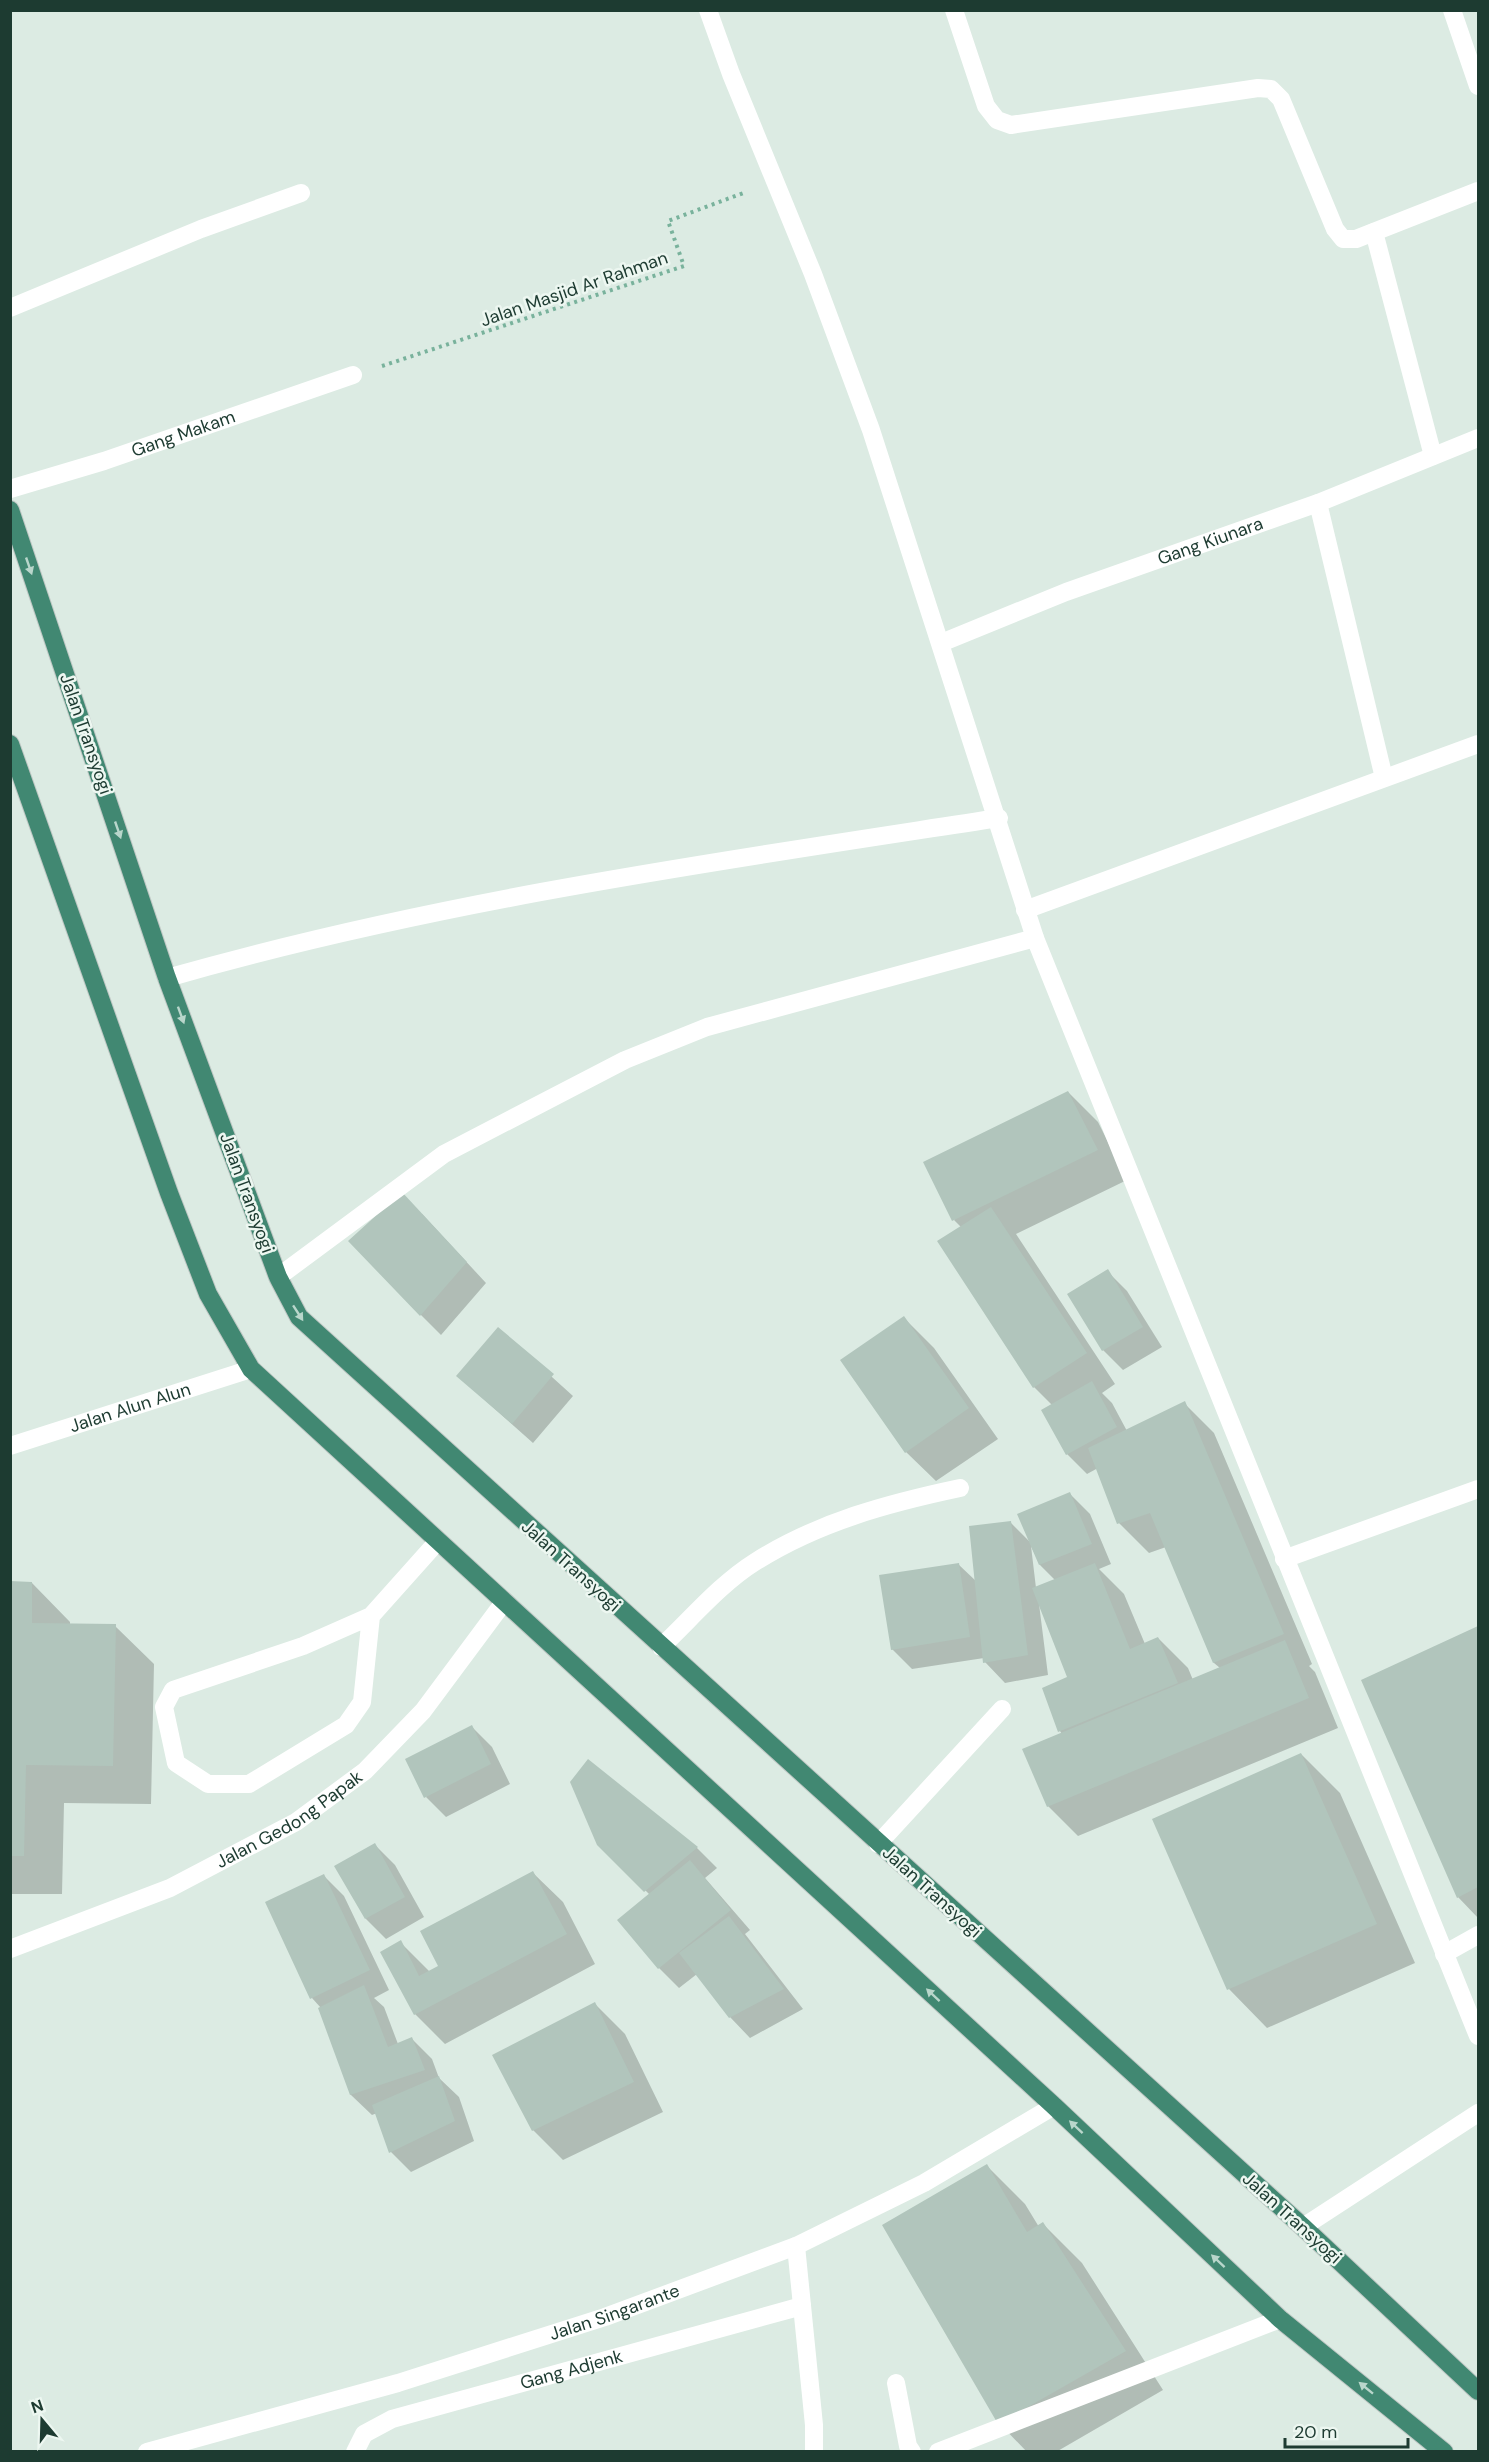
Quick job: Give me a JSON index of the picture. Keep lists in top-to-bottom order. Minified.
{"streets":{"highway":["Jalan Transyogi"],"street":["Gang Makam","Gang Kiunara","Jalan Alun Alun","Jalan Gedong Papak","Jalan Singarante","Gang Adjenk"],"path":["Jalan Masjid Ar Rahman"]},"crossings":[["Jalan Masjid Ar Rahman","Gang Makam"]],"scale_bar":"20 m","north":"top"}
